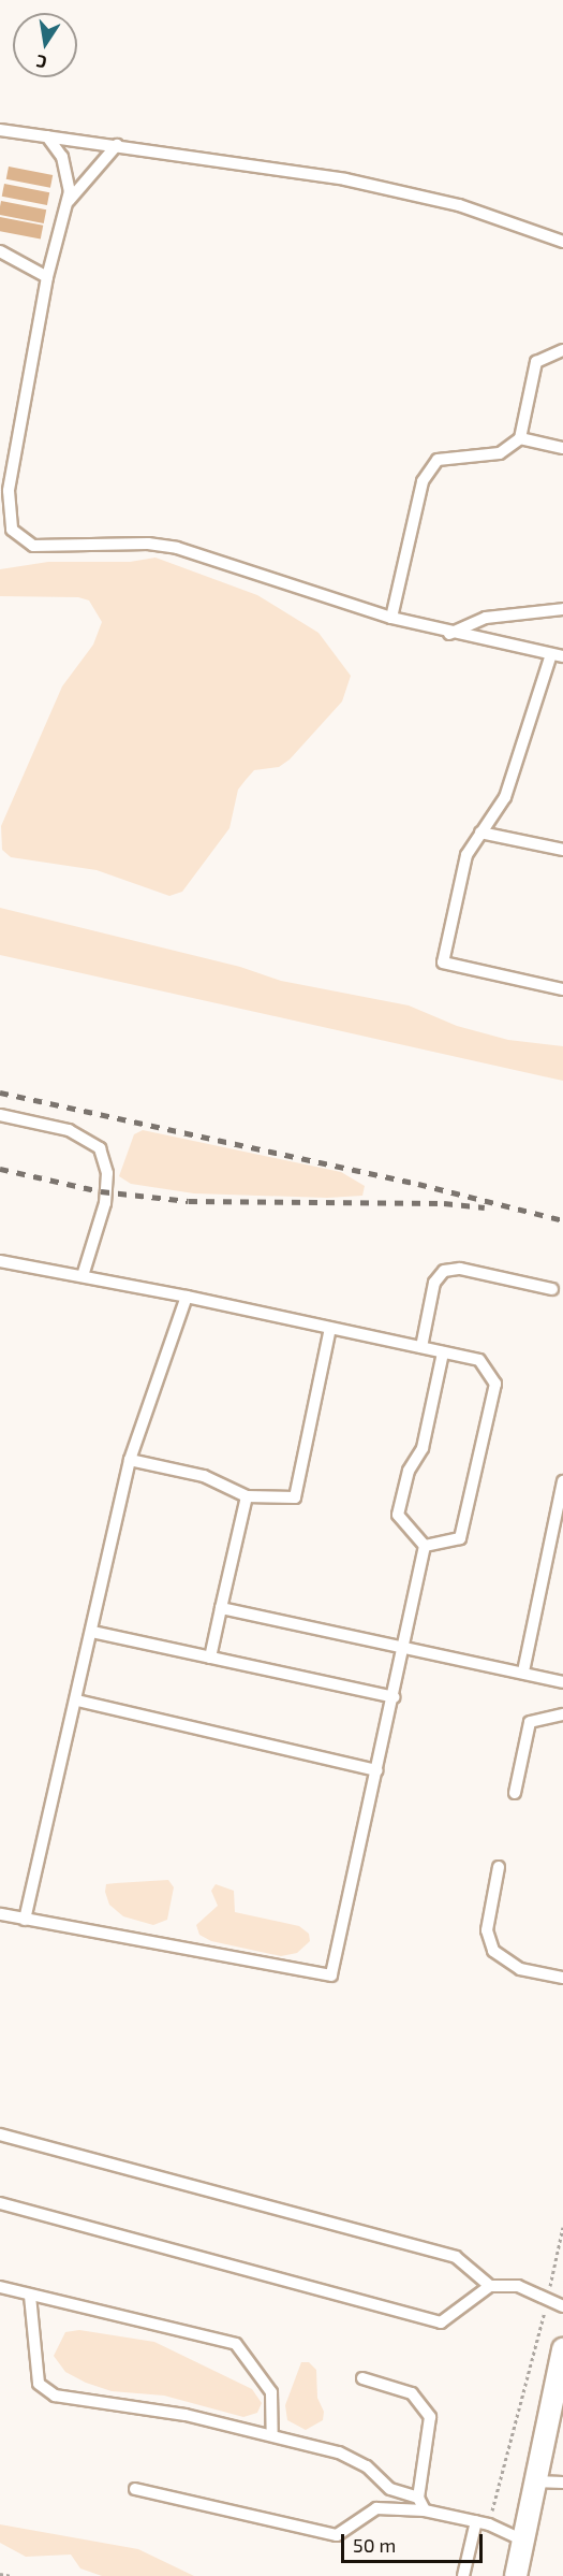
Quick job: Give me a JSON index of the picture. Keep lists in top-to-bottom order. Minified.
{"scale_bar":"50 m","north":"bottom"}
